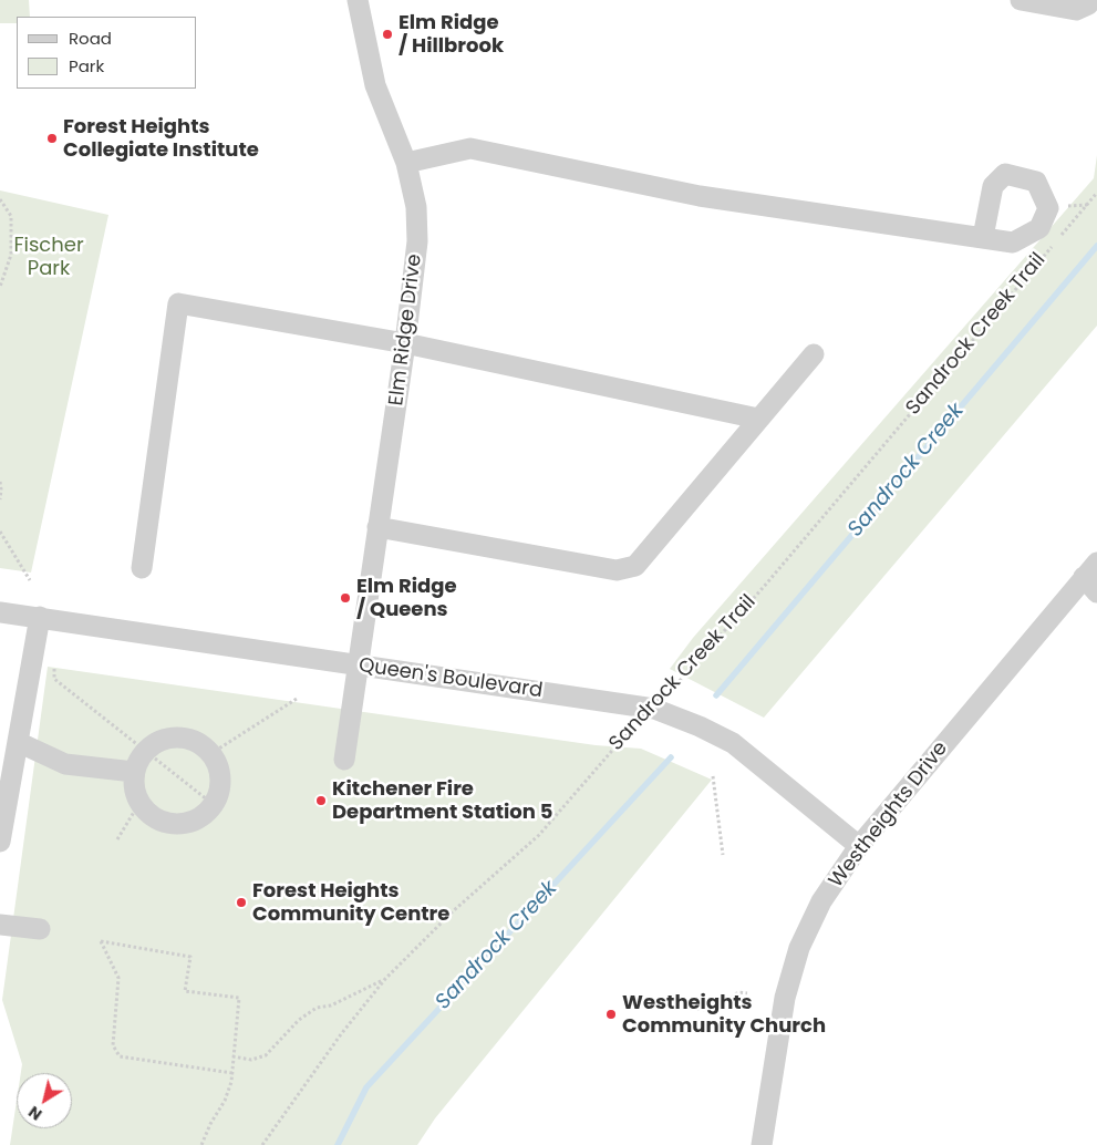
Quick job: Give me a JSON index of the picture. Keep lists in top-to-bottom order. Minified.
{"streets":{"street":["Elm Ridge Drive","Queen's Boulevard","Westheights Drive"],"path":["Sandrock Creek Trail"]},"crossings":[["Elm Ridge Drive","Queen's Boulevard"],["Sandrock Creek Trail","Queen's Boulevard"],["Queen's Boulevard","Westheights Drive"]],"water":["Sandrock Creek"],"parks":["Fischer Park"],"places":["Elm Ridge / Hillbrook","Forest Heights Collegiate Institute","Elm Ridge / Queens","Kitchener Fire Department Station 5","Forest Heights Community Centre","Westheights Community Church"],"legend":["Road","Park"],"north":"bottom left"}
